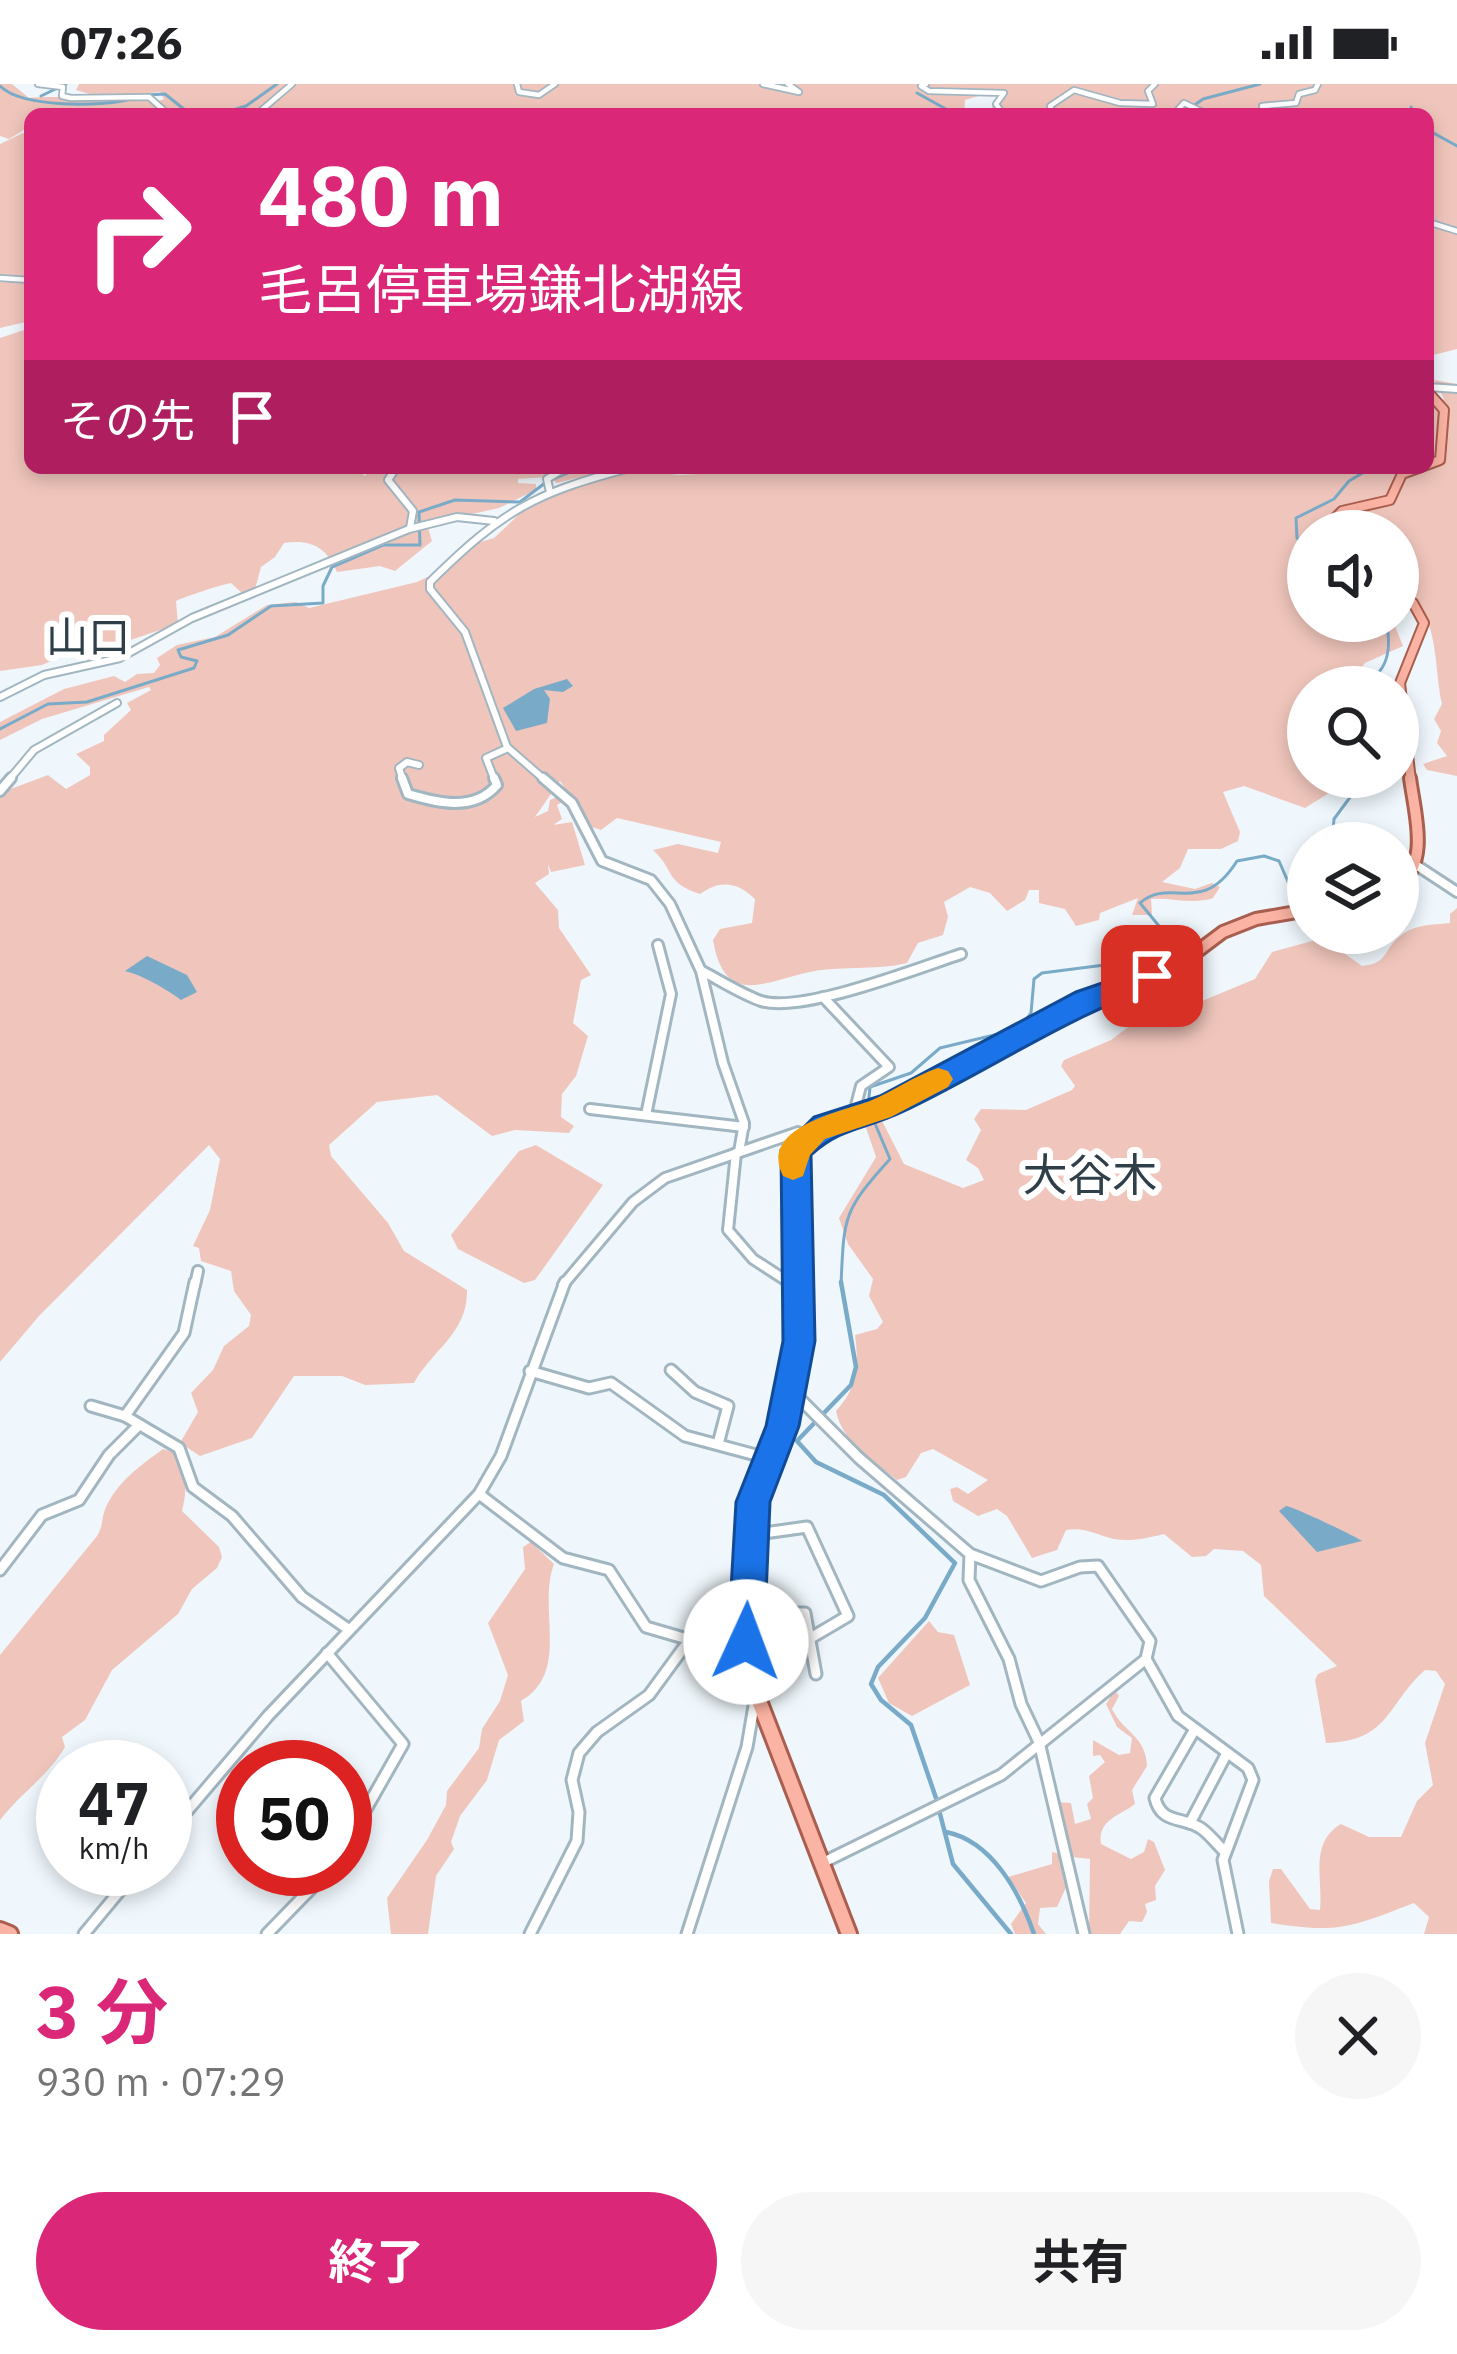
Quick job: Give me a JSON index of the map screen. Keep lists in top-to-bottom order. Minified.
{"districts":["山口","大谷木"],"page":{"status":"07:26","turn":["480 m","毛呂停車場鎌北湖線"],"then":"その先","speed":"47 km/h","limit":"50","heading":["3 分","930 m · 07:29"],"buttons":["終了","共有"]}}
